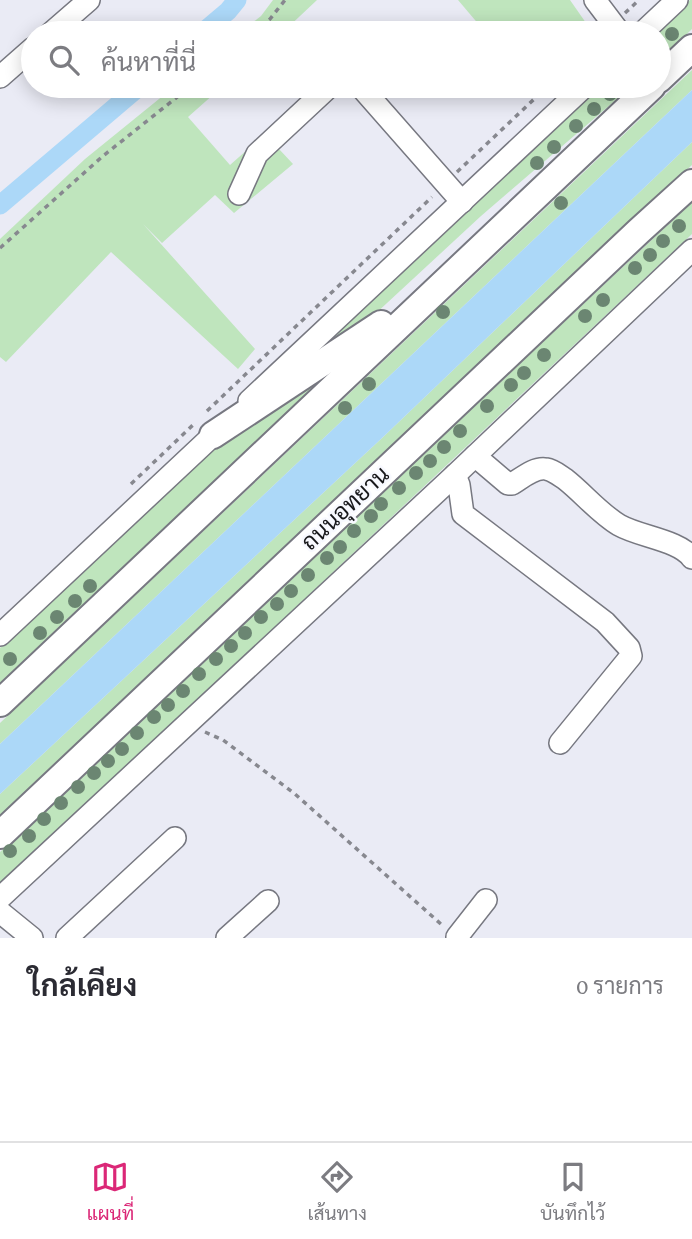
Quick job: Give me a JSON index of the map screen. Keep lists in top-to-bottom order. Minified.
{"streets":{"main road":["ถนนอุทยาน"]},"page":{"search":"ค้นหาที่นี่","heading":["ใกล้เคียง","0 รายการ"],"nav":["แผนที่","เส้นทาง","บันทึกไว้"]}}
